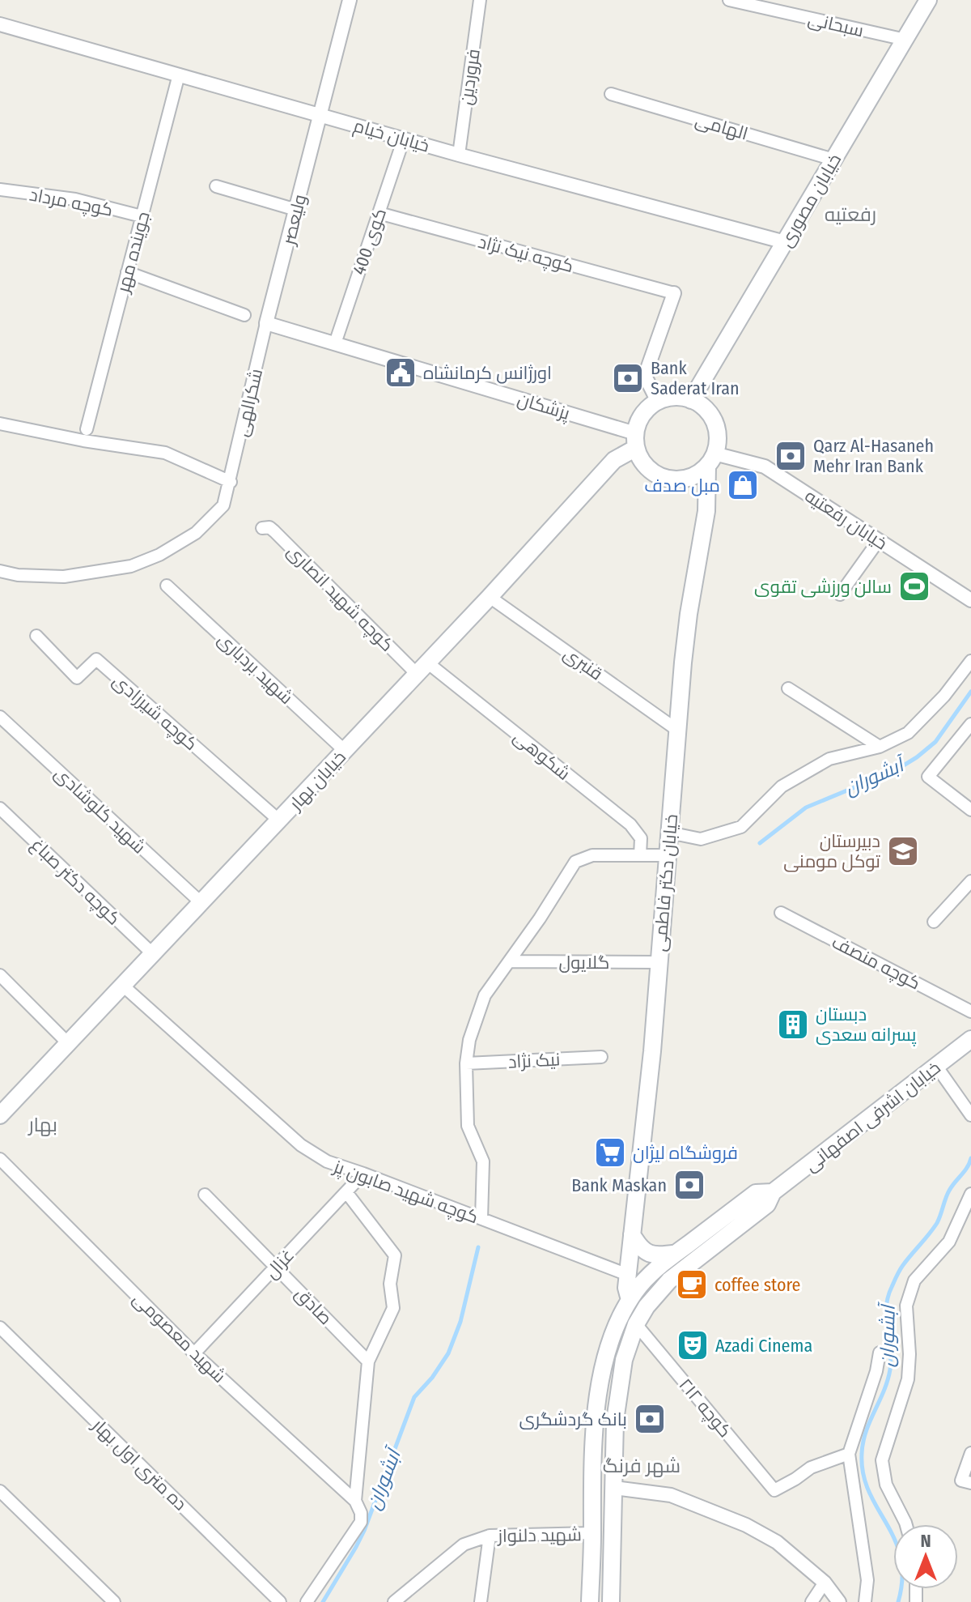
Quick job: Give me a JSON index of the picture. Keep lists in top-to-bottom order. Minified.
{"streets":{"main road":["خیابان مصوری","خیابان بهار","خیابان دکتر فاطمی","خیابان اشرفی اصفهانی"],"street":["سبحانی","فروردین","الهامی","خیابان خیام","کوچه مرداد","ولیعصر","کوی 400","جوینده مهر","کوچه نیک نژاد","شکرالهی","پزشکان","خیابان رفعتیه","کوچه شهید انصاری","قنبری","شهید بردباری","کوچه شیرزادی","شکوهی","شهید کلوشادی","کوچه دکتر صباغ","گلایول","کوچه منصف","نیک نژاد","کوچه شهید صابون پز","غزال","صادق","شهید معصومی","کوچه ۲۱۲","ده متری اول بهار","شهید دلنواز"]},"crossings":[["سبحانی","خیابان مصوری"],["فروردین","خیابان خیام"],["الهامی","خیابان مصوری"],["خیابان خیام","خیابان مصوری"],["خیابان خیام","ولیعصر"],["خیابان خیام","کوی 400"],["خیابان خیام","جوینده مهر"],["خیابان مصوری","پزشکان"],["خیابان مصوری","خیابان رفعتیه"],["خیابان مصوری","خیابان بهار"],["خیابان مصوری","خیابان دکتر فاطمی"],["کوچه مرداد","جوینده مهر"],["ولیعصر","شکرالهی"],["ولیعصر","پزشکان"],["کوی 400","کوچه نیک نژاد"],["کوی 400","پزشکان"],["شکرالهی","پزشکان"],["پزشکان","خیابان رفعتیه"],["پزشکان","خیابان بهار"],["پزشکان","خیابان دکتر فاطمی"],["خیابان رفعتیه","خیابان بهار"],["خیابان رفعتیه","خیابان دکتر فاطمی"],["کوچه شهید انصاری","شکوهی"],["کوچه شهید انصاری","خیابان بهار"],["قنبری","خیابان بهار"],["قنبری","خیابان دکتر فاطمی"],["شهید بردباری","خیابان بهار"],["کوچه شیرزادی","خیابان بهار"],["شکوهی","خیابان بهار"],["خیابان بهار","شهید کلوشادی"],["خیابان بهار","کوچه دکتر صباغ"],["خیابان بهار","خیابان دکتر فاطمی"],["خیابان بهار","کوچه شهید صابون پز"],["خیابان دکتر فاطمی","گلایول"],["خیابان دکتر فاطمی","خیابان اشرفی اصفهانی"],["خیابان دکتر فاطمی","کوچه شهید صابون پز"],["خیابان اشرفی اصفهانی","کوچه ۲۱۲"],["خیابان اشرفی اصفهانی","شهید دلنواز"],["کوچه شهید صابون پز","غزال"],["غزال","صادق"],["غزال","شهید معصومی"]],"districts":["رفعتیه","بهار","شهر فرنگ"],"water":["آبشوران"],"places":{"public building":["اورژانس کرمانشاه"],"bank":["Bank Saderat Iran","Qarz Al-Hasaneh Mehr Iran Bank","Bank Maskan","بانک گردشگری"],"shop":["مبل صدف"],"sports":["سالن ورزشی تقوی"],"school or university":["دبیرستان توکل مومنی"],"building":["دبستان پسرانه سعدی"],"supermarket":["فروشگاه لیژان"],"cafe":["coffee store"],"theatre":["Azadi Cinema"]},"north":"top"}
